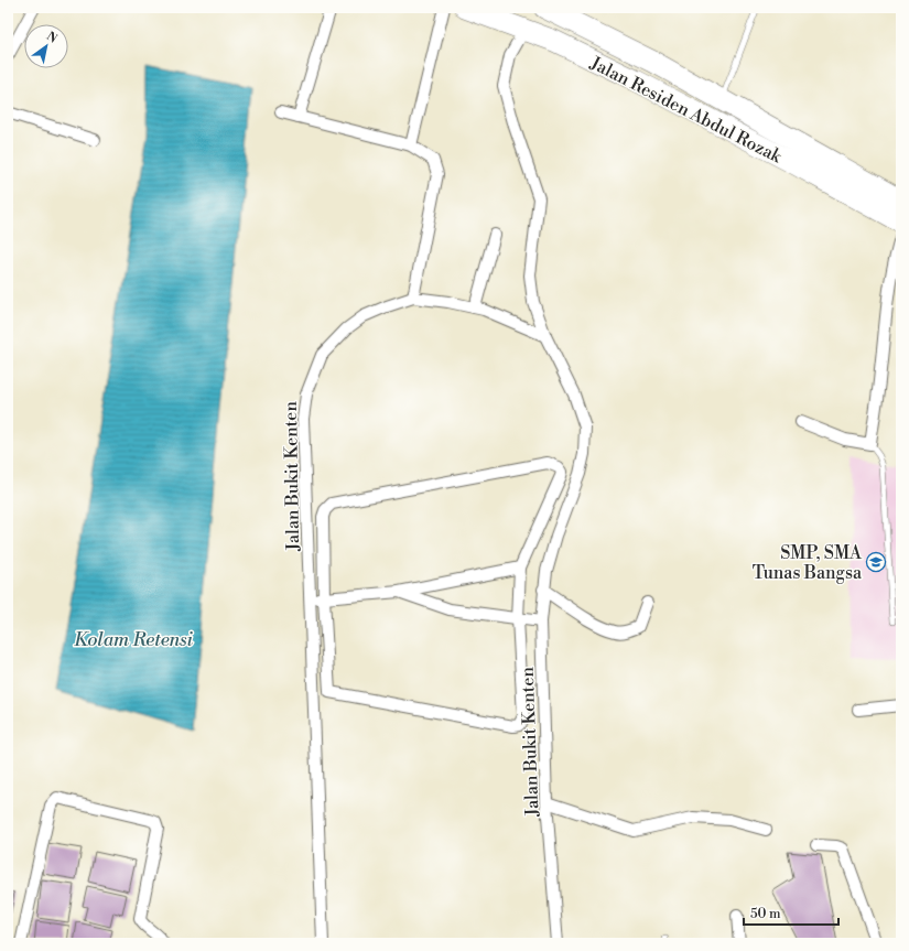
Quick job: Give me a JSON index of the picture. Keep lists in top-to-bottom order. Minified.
{"streets":{"highway":["Jalan Residen Abdul Rozak"],"street":["Jalan Bukit Kenten"]},"water":["Kolam Retensi"],"places":{"school or university":["SMP, SMA Tunas Bangsa"]},"scale_bar":"50 m","north":"top right"}
